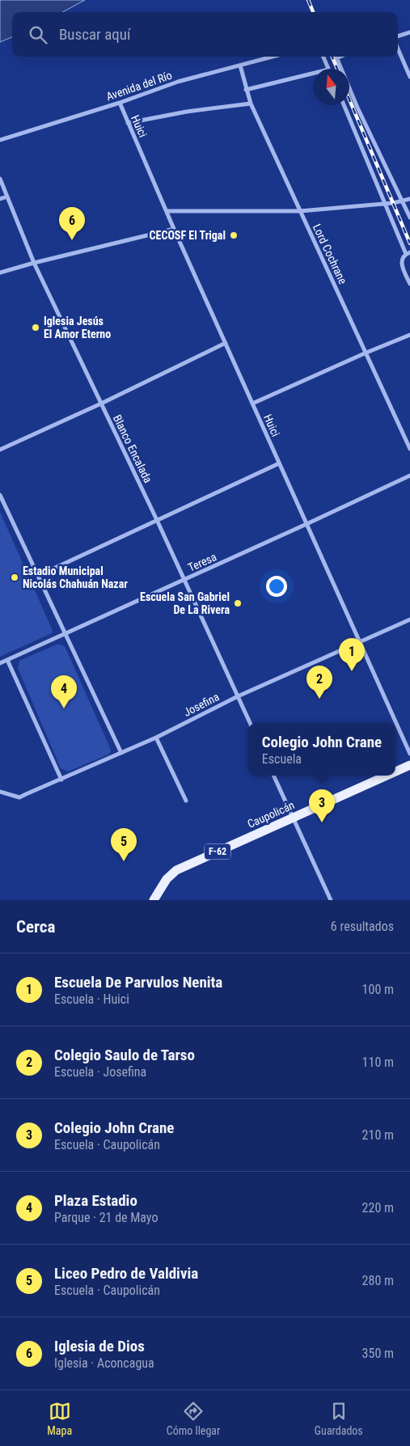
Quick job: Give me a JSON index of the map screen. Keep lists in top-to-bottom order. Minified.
{"streets":{"main road":["Caupolicán","F-62"],"street":["Avenida del Río","Huici","Lord Cochrane","Blanco Encalada","Teresa","Josefina"]},"crossings":[["Avenida del Río","Huici"],["Avenida del Río","Lord Cochrane"],["Huici","Teresa"],["Huici","Josefina"],["Blanco Encalada","Teresa"],["Blanco Encalada","Josefina"]],"places":["CECOSF El Trigal","Iglesia Jesús El Amor Eterno","Estadio Municipal Nicolás Chahuán Nazar","Escuela San Gabriel De La Rivera"],"north":"top","page":{"search":"Buscar aquí","pins":["6","1","2","4","3","5"],"popup":["Colegio John Crane","Escuela"],"heading":["Cerca","6 resultados"],"list":[{"mark":"1","name":"Escuela De Parvulos Nenita","note":"Escuela · Huici","value":"100 m"},{"mark":"2","name":"Colegio Saulo de Tarso","note":"Escuela · Josefina","value":"110 m"},{"mark":"3","name":"Colegio John Crane","note":"Escuela · Caupolicán","value":"210 m"},{"mark":"4","name":"Plaza Estadio","note":"Parque · 21 de Mayo","value":"220 m"},{"mark":"5","name":"Liceo Pedro de Valdivia","note":"Escuela · Caupolicán","value":"280 m"},{"mark":"6","name":"Iglesia de Dios","note":"Iglesia · Aconcagua","value":"350 m"}],"nav":["Mapa","Cómo llegar","Guardados"]}}
